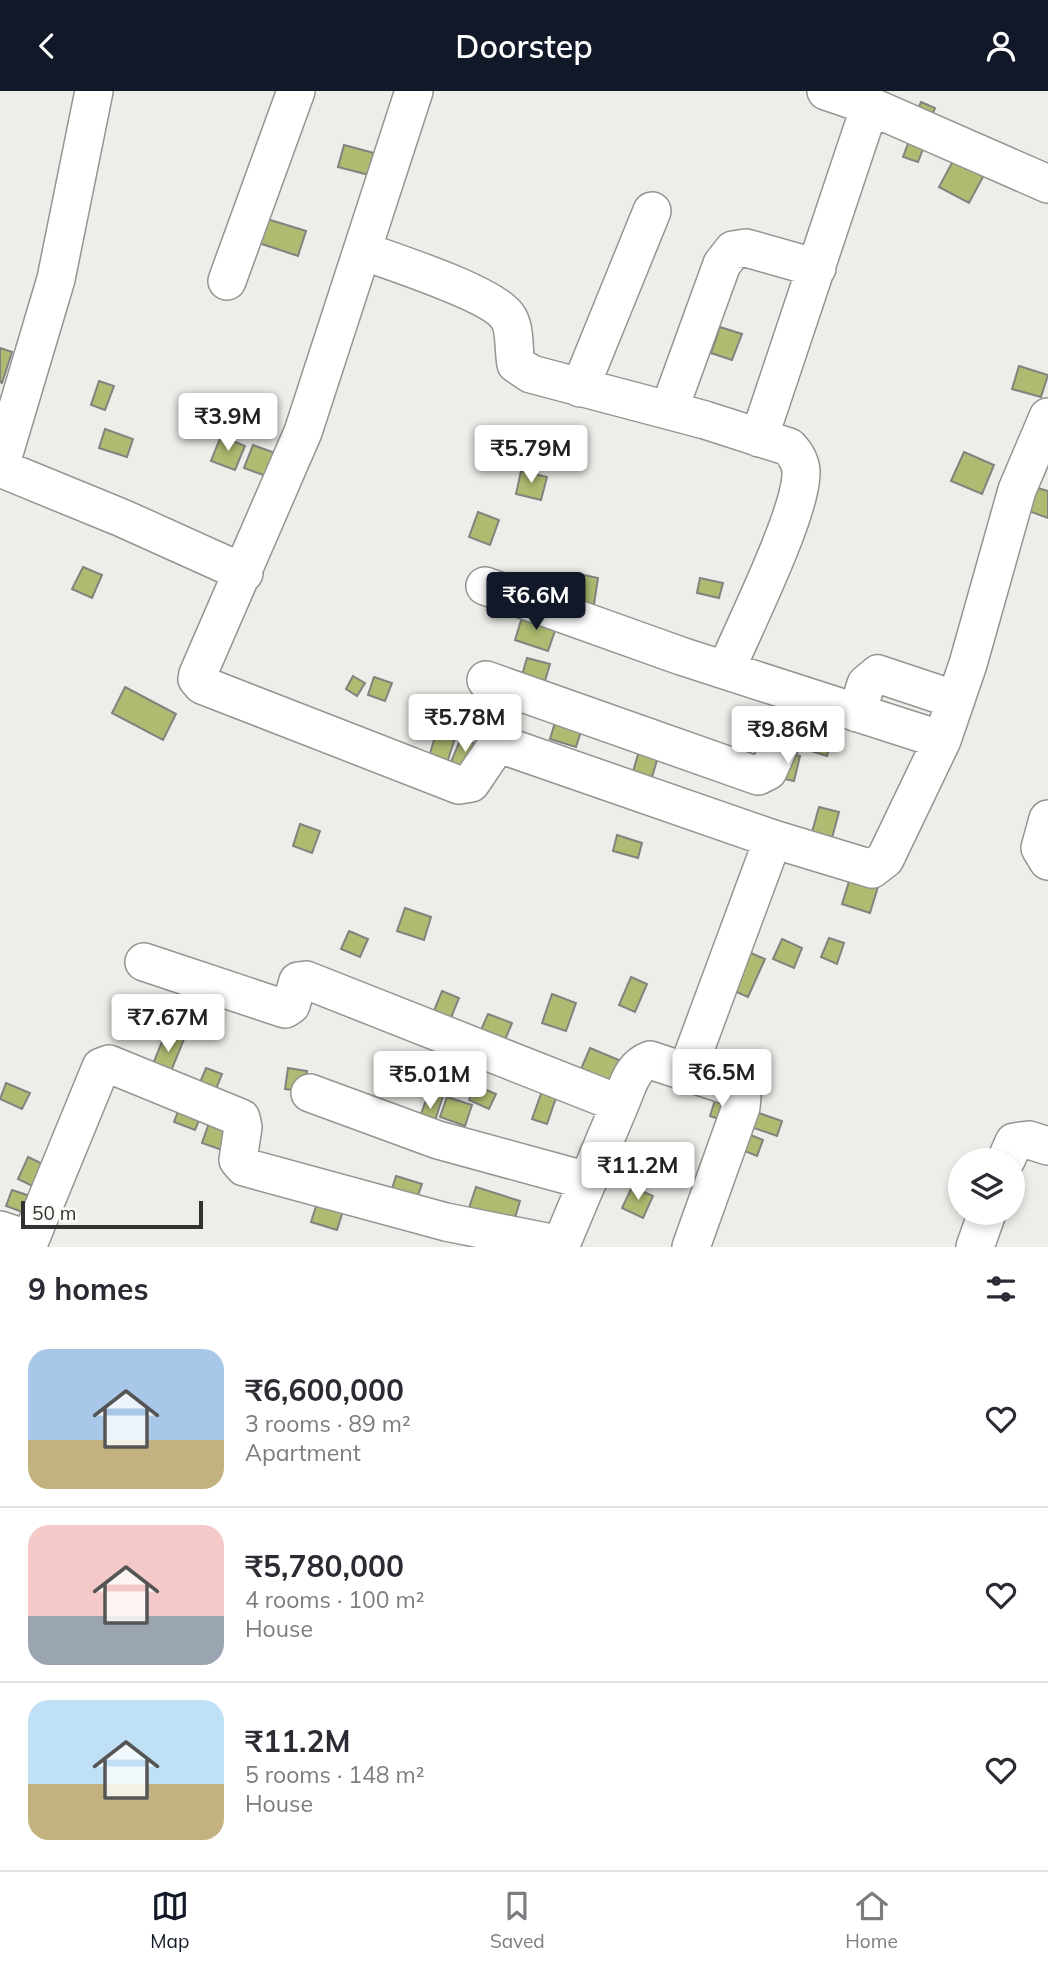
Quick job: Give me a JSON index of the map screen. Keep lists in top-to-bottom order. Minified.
{"scale_bar":"50 m","page":{"header":"Doorstep","price":["₹3.9M","₹5.79M","₹6.6M","₹5.78M","₹9.86M","₹7.67M","₹6.5M","₹5.01M","₹11.2M"],"scale":"50 m","heading":"9 homes","list":[{"name":"₹6,600,000","note":"3 rooms · 89 m² · Apartment"},{"name":"₹5,780,000","note":"4 rooms · 100 m² · House"},{"name":"₹11.2M","note":"5 rooms · 148 m² · House"}],"tabs":["Map","Saved","Home"]}}
